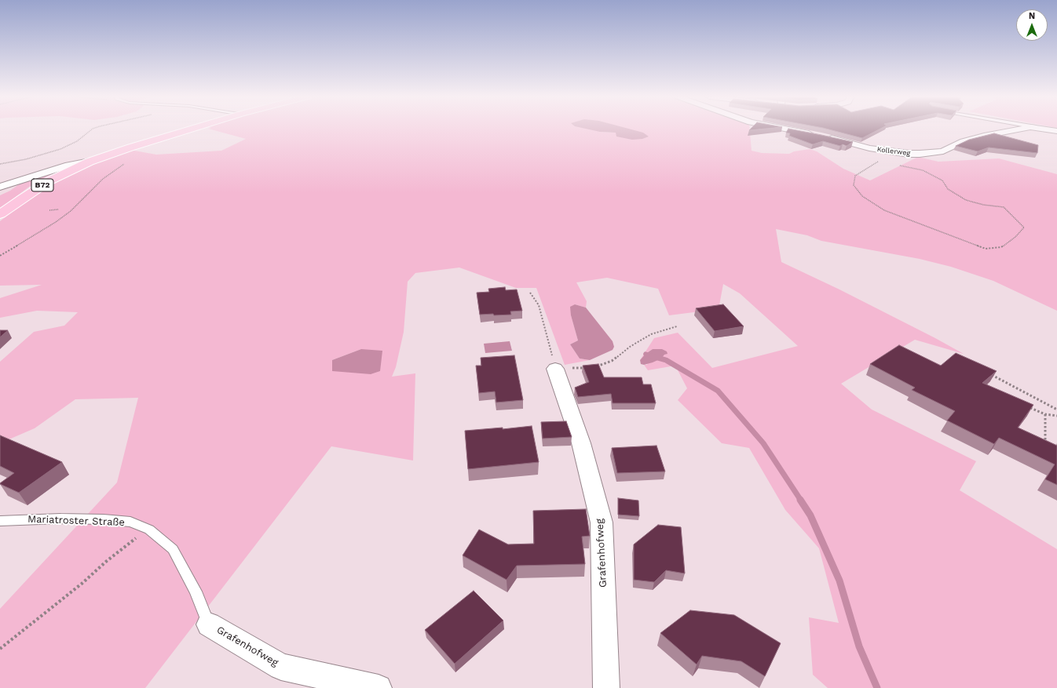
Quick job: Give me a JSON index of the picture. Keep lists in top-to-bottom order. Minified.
{"streets":{"main road":["B72"],"street":["Kollerweg","Grafenhofweg"],"lane":["Mariatroster Straße"]},"crossings":[["Mariatroster Straße","Grafenhofweg"]],"north":"top"}
